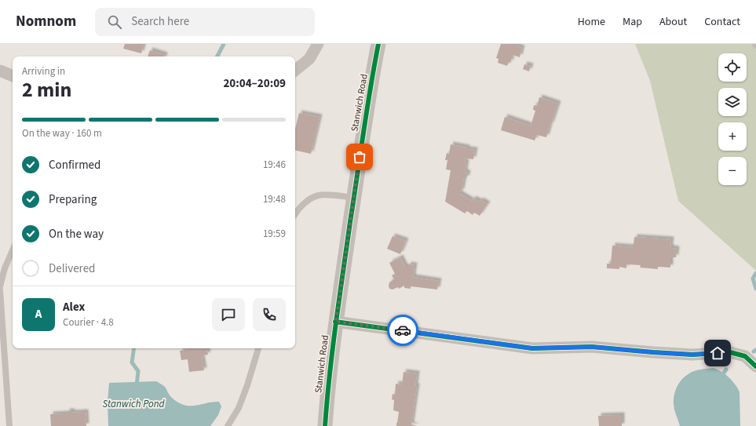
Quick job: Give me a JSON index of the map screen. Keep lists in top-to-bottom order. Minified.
{"streets":{"street":["Stanwich Road"]},"water":["Stanwich Pond"],"page":{"header":"Nomnom","search":"Search here","nav":["Home","Map","About","Contact"],"map_buttons":["+","−"],"heading":["2 min","Arriving in","20:04–20:09"],"panel":["Alex","Courier · 4.8"],"bar":"On the way · 160 m","list":[["Confirmed","19:46"],["Preparing","19:48"],["On the way","19:59"],"Delivered"],"round":"A"}}
